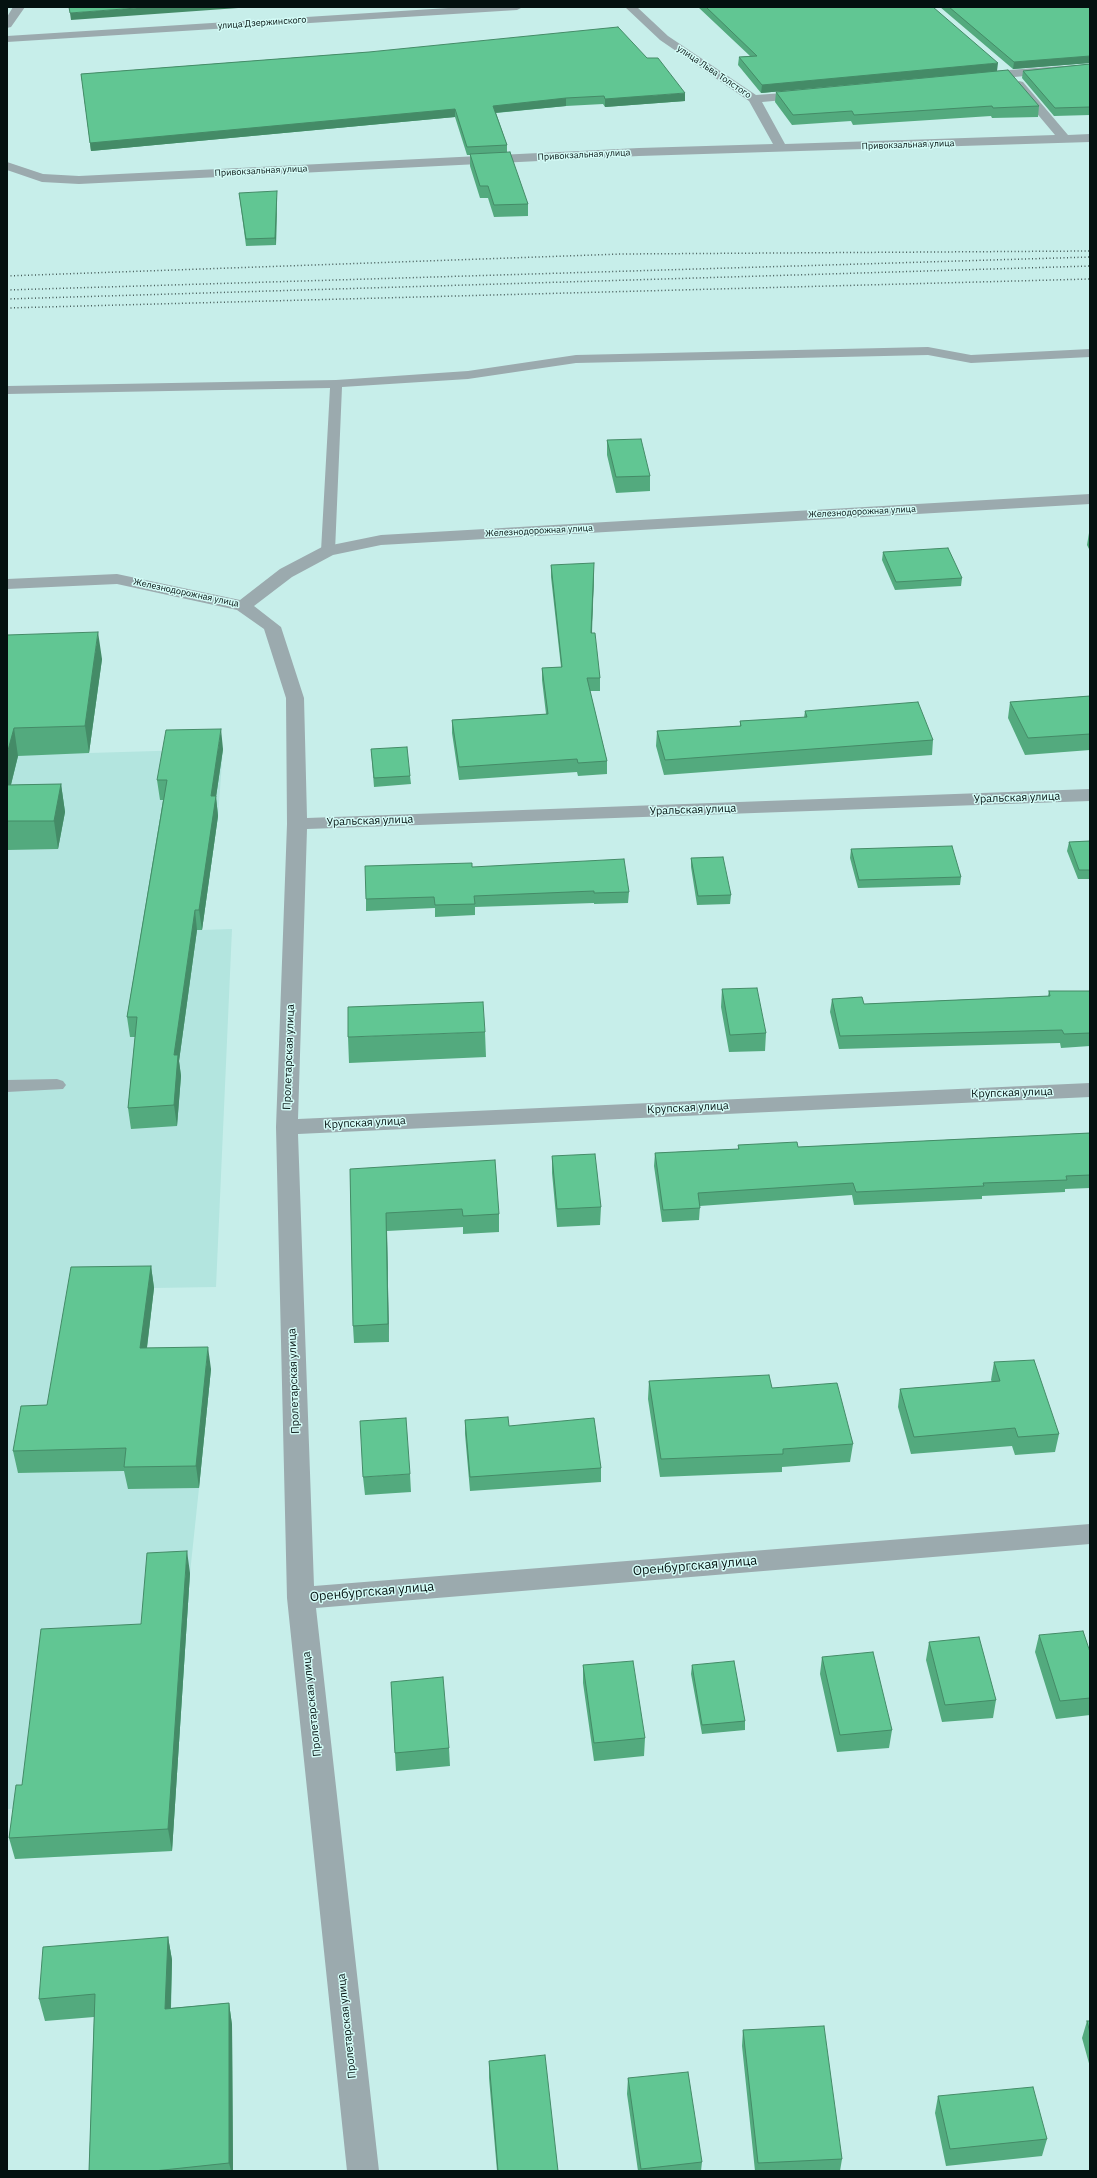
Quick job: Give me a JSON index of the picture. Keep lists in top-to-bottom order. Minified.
{"streets":{"street":["улица Дзержинского","улица Льва Толстого","Привокзальная улица","Железнодорожная улица","Уральская улица","Пролетарская улица","Крупская улица","Оренбургская улица"]},"crossings":[["улица Льва Толстого","Привокзальная улица"],["Железнодорожная улица","Пролетарская улица"],["Уральская улица","Пролетарская улица"],["Пролетарская улица","Крупская улица"],["Пролетарская улица","Оренбургская улица"]]}
